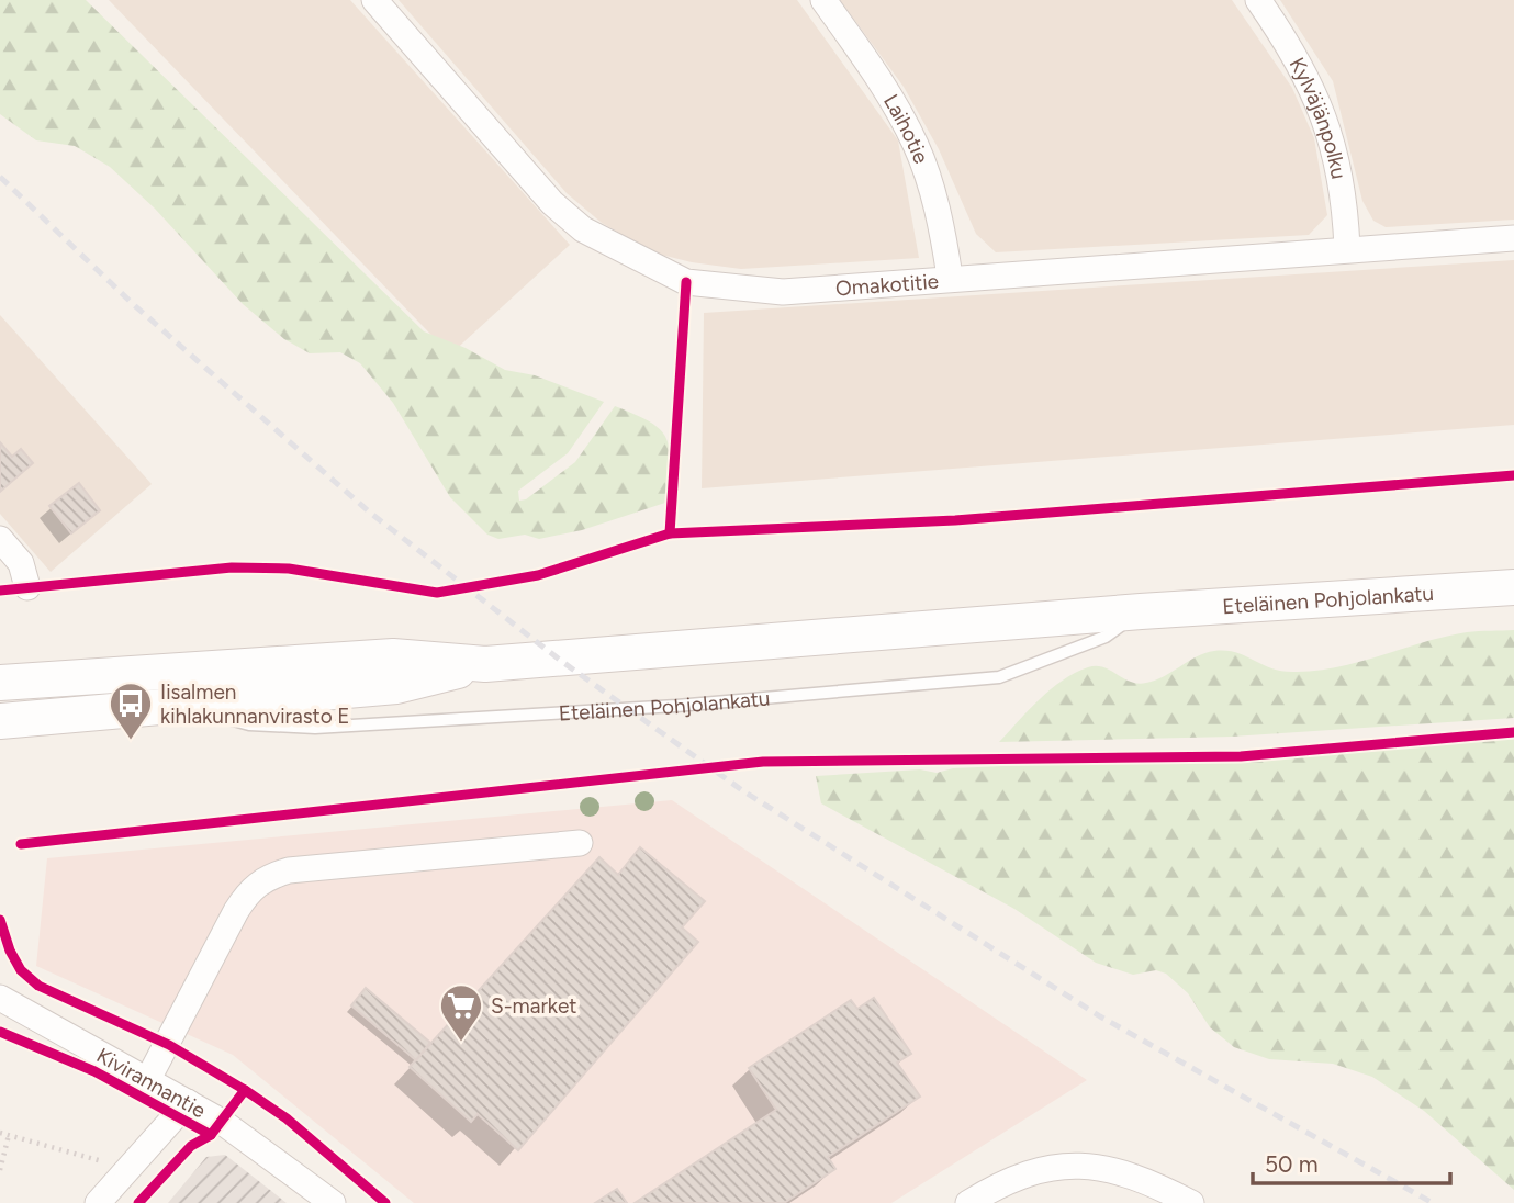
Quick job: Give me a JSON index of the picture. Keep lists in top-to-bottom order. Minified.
{"streets":{"main road":["Eteläinen Pohjolankatu"],"street":["Kylväjänpolku","Laihotie","Omakotitie","Kivirannantie"]},"crossings":[["Kylväjänpolku","Omakotitie"],["Laihotie","Omakotitie"]],"places":{"bus stop":["Iisalmen kihlakunnanvirasto E"],"supermarket":["S-market"]},"scale_bar":"50 m"}
